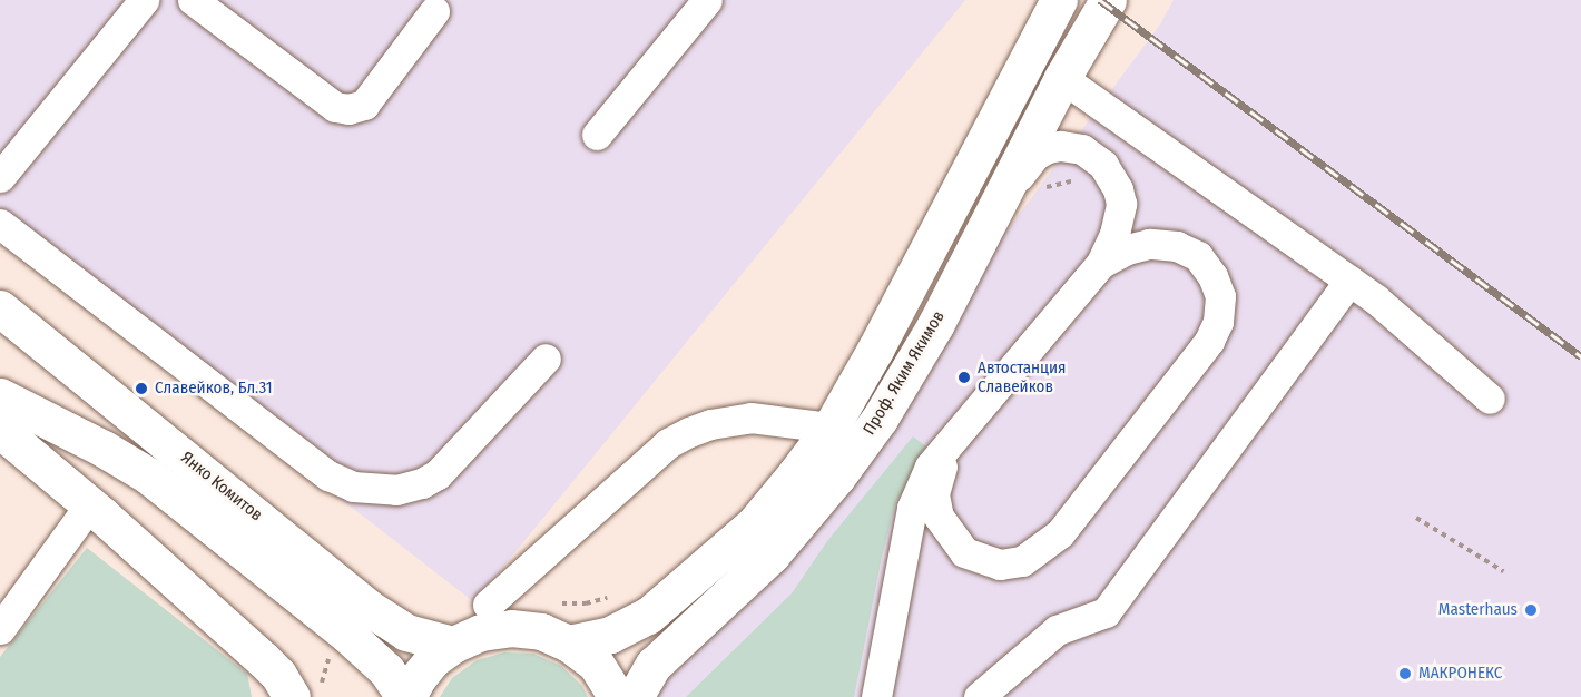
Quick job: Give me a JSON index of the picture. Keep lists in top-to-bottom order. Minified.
{"streets":{"main road":["Проф. Яким Якимов","Янко Комитов"]},"places":["Автостанция Славейков","Славейков, Бл.31","Masterhaus","МАКРОНЕКС"]}
